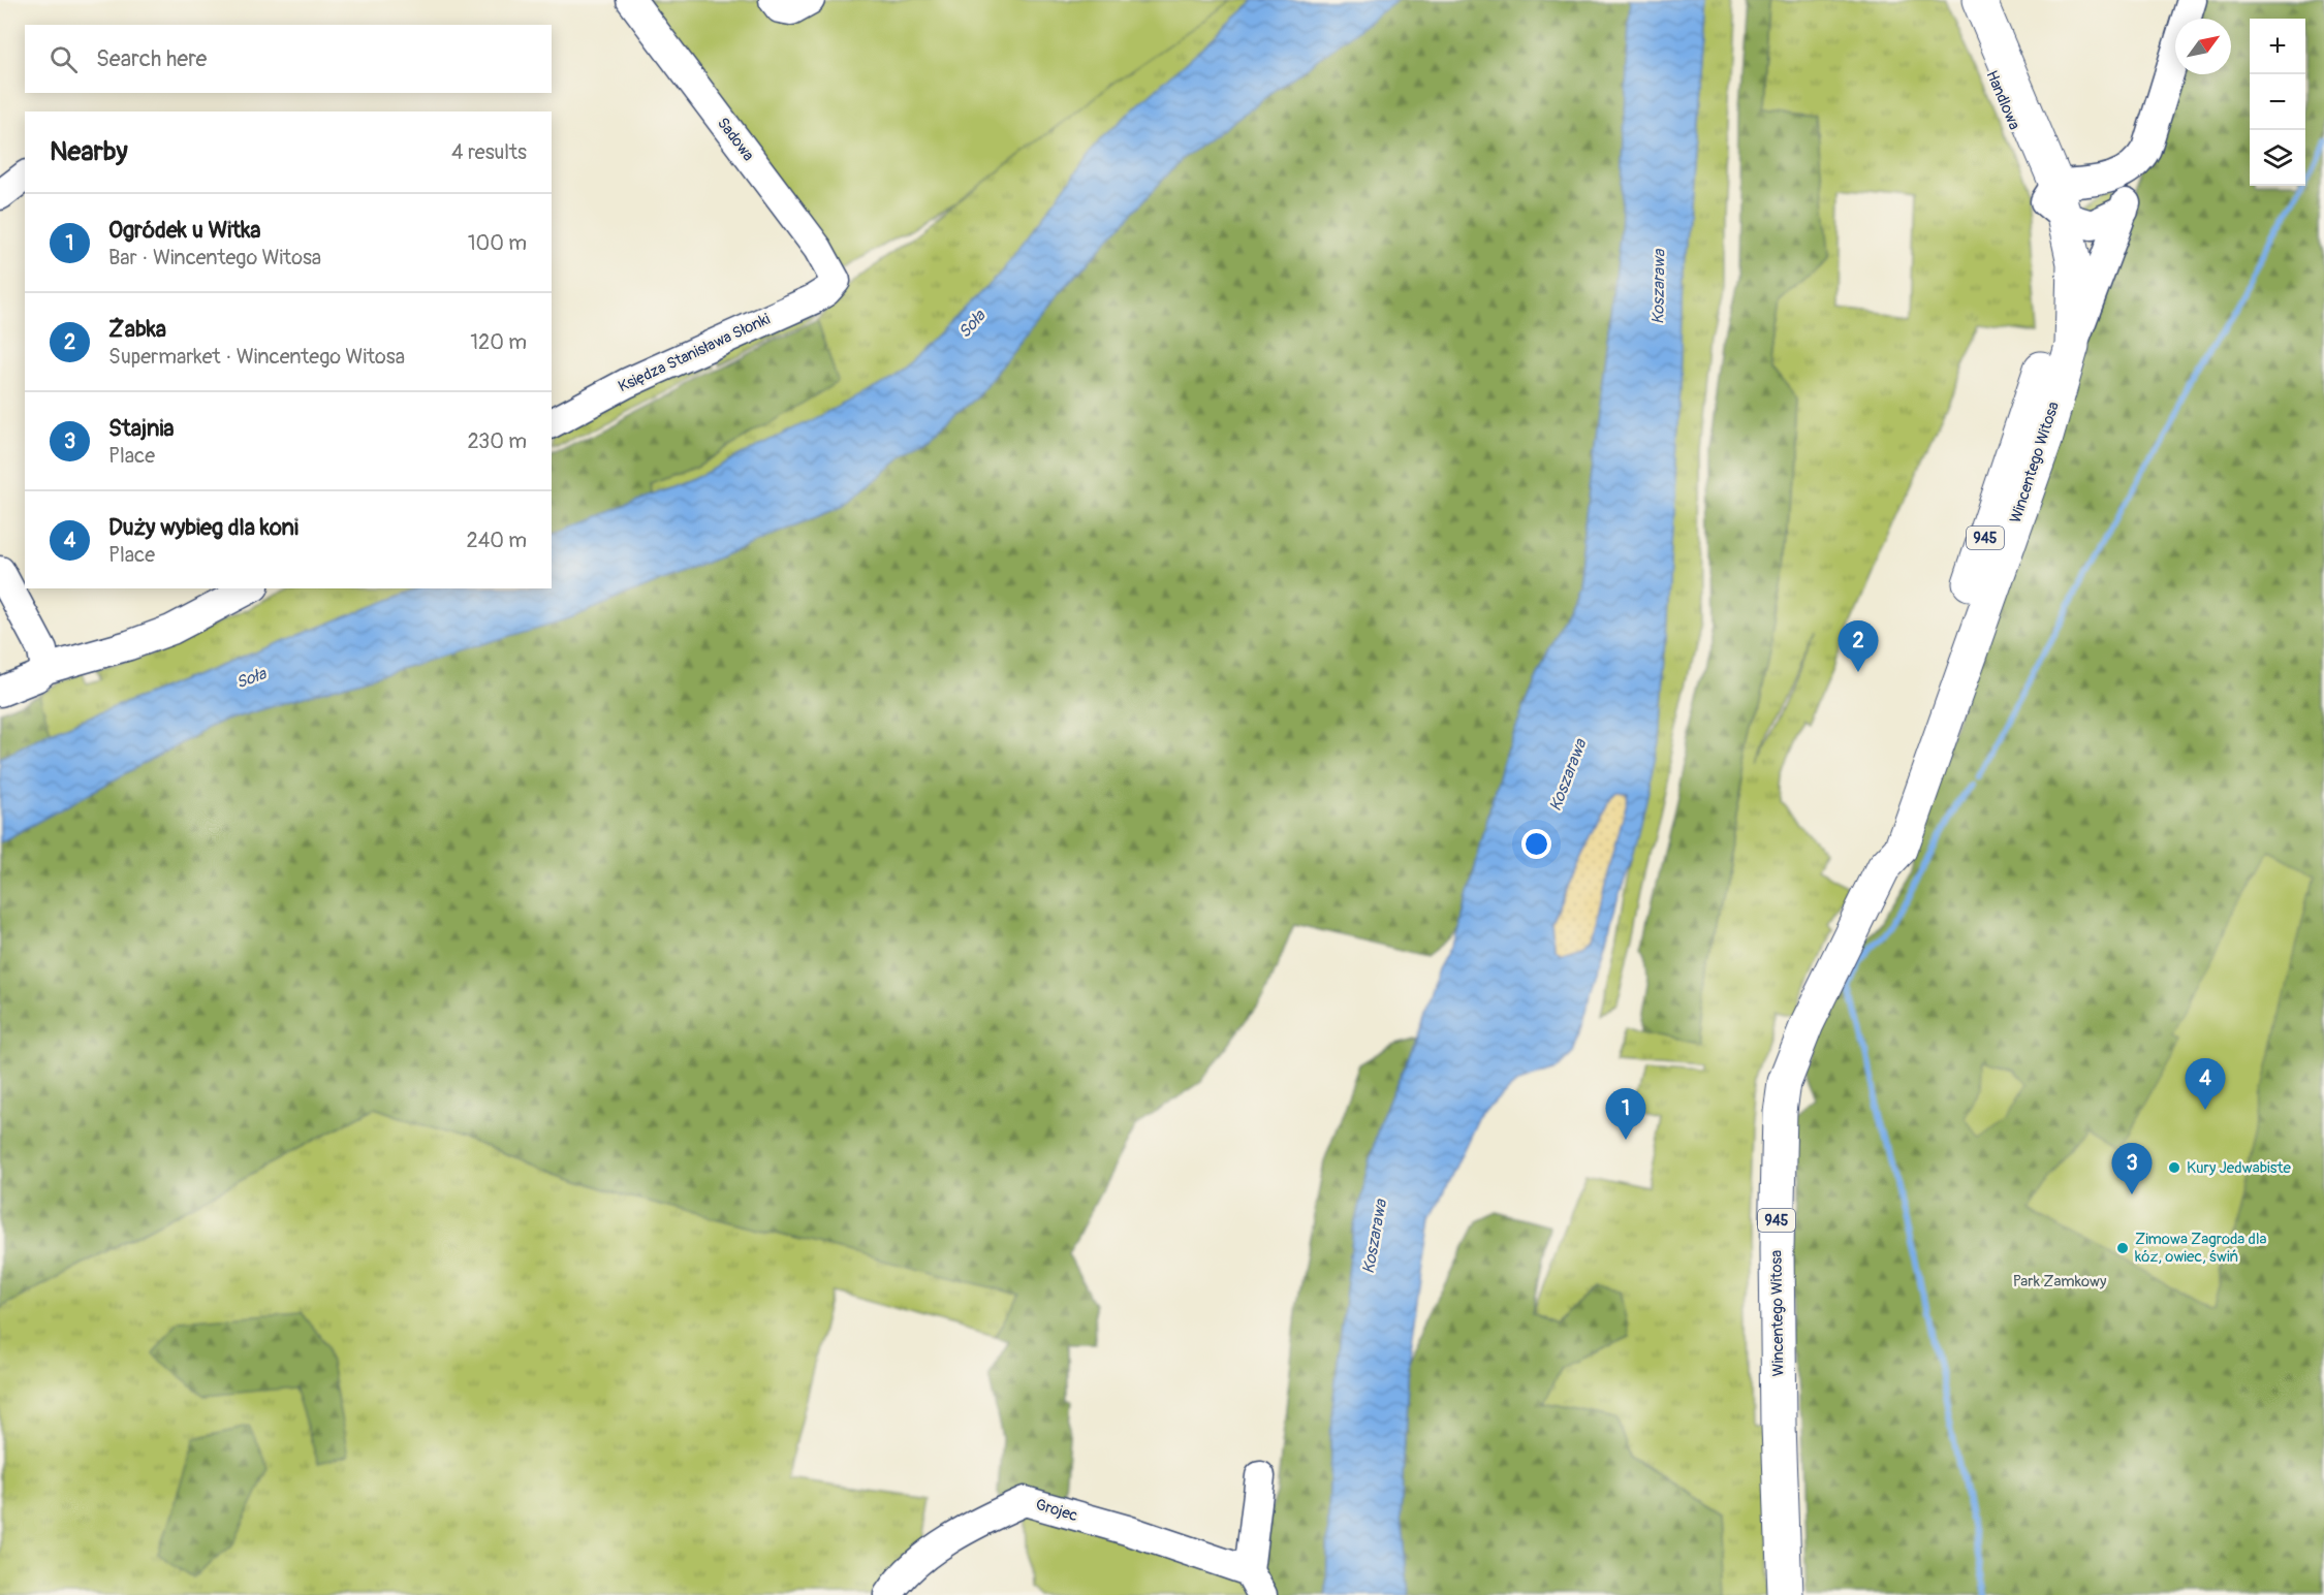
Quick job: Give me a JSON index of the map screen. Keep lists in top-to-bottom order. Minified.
{"streets":{"main road":["Handlowa","Wincentego Witosa","945"],"street":["Sadowa","Księdza Stanisława Słonki","Grojec"]},"crossings":[["Handlowa","Wincentego Witosa"],["Sadowa","Księdza Stanisława Słonki"]],"water":["Koszarawa","Soła"],"parks":["Park Zamkowy"],"places":["Kury Jedwabiste","Zimowa Zagroda dla kóz, owiec, świń"],"north":"top right","page":{"map_buttons":["+","−"],"search":"Search here","heading":["Nearby","4 results"],"list":[{"mark":"1","name":"Ogródek u Witka","note":"Bar · Wincentego Witosa","value":"100 m"},{"mark":"2","name":"Żabka","note":"Supermarket · Wincentego Witosa","value":"120 m"},{"mark":"3","name":"Stajnia","note":"Place","value":"230 m"},{"mark":"4","name":"Duży wybieg dla koni","note":"Place","value":"240 m"}],"pins":["2","4","1","3"]}}
